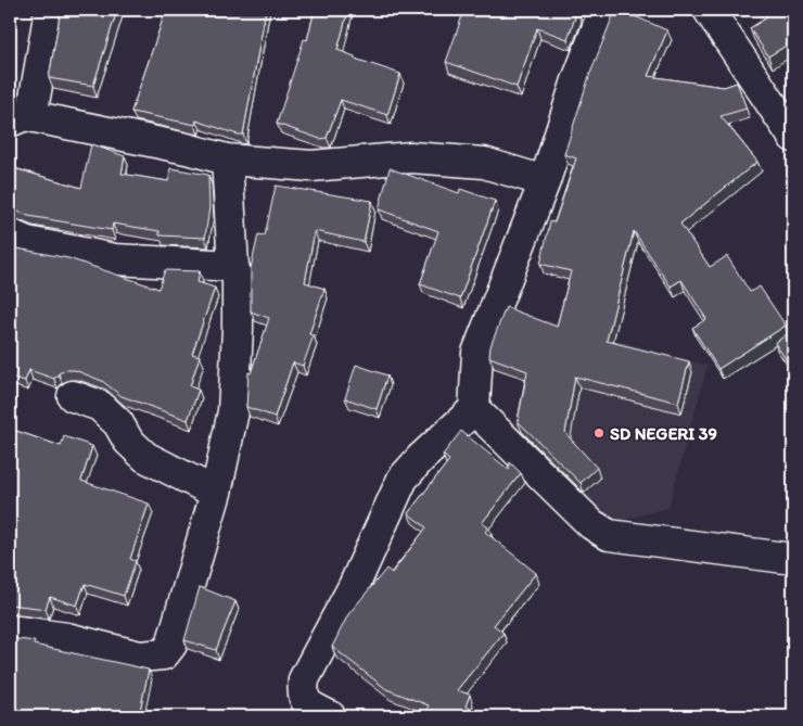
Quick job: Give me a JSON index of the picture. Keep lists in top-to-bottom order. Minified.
{"places":["SD NEGERI 39"]}
